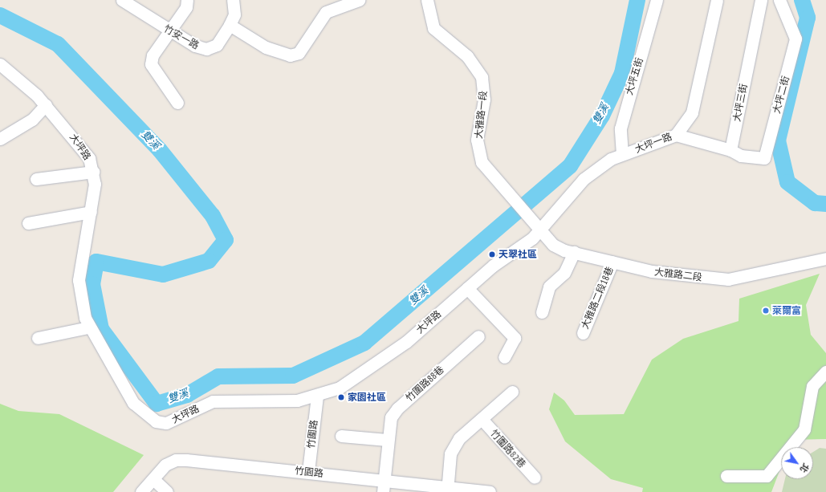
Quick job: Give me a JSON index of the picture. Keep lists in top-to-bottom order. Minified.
{"streets":{"street":["竹安一路","大坪五街","大坪二街","大坪三街","大雅路一段","大坪一路","大坪路","大雅路二段","大雅路二段18巷","竹圍路88巷","竹圍路","竹圍路82巷","竹園路"]},"crossings":[["大坪五街","大坪一路"],["大坪二街","大坪三街"],["大雅路一段","大坪一路"],["大雅路一段","大坪路"],["大雅路一段","大雅路二段"],["大坪一路","大坪路"],["大坪一路","大雅路二段"],["大坪路","大雅路二段"],["大坪路","竹圍路"],["大雅路二段","大雅路二段18巷"],["竹圍路88巷","竹園路"],["竹圍路","竹園路"]],"water":["雙溪"],"places":["天翠社區","萊爾富","家園社區"],"north":"bottom right"}
